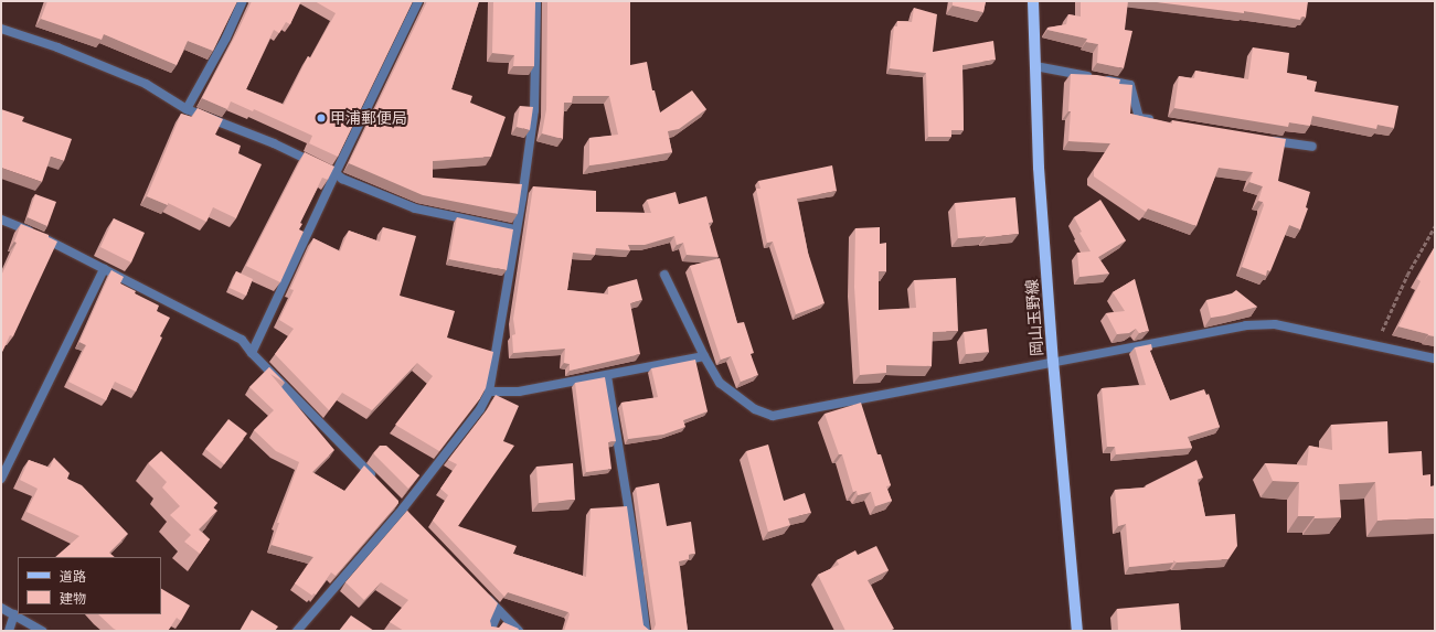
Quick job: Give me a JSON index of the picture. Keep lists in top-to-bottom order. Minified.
{"streets":{"main road":["岡山玉野線"]},"places":["甲浦郵便局"],"legend":["道路","建物"]}
